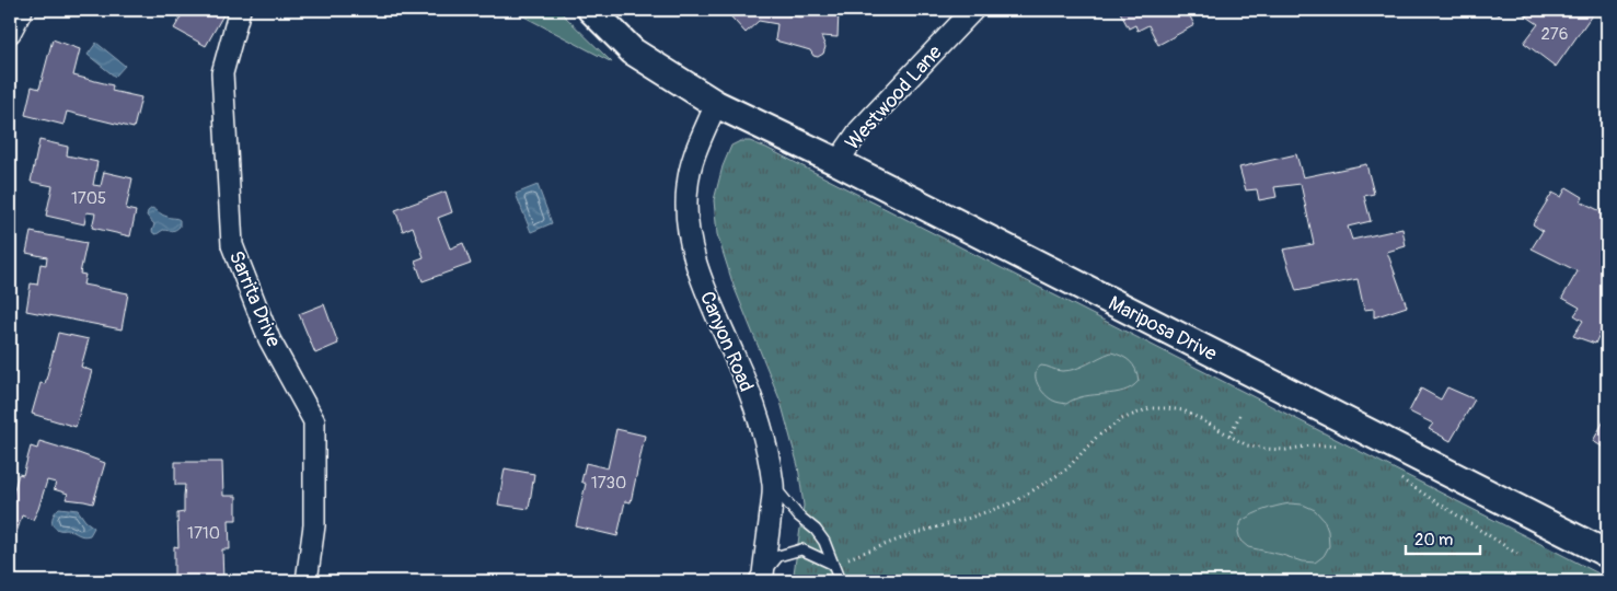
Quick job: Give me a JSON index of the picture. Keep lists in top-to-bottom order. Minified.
{"streets":{"street":["Westwood Lane","Sarrita Drive","Mariposa Drive","Canyon Road"]},"crossings":[["Westwood Lane","Mariposa Drive"],["Mariposa Drive","Canyon Road"]],"house_numbers":["276","1705","1730","1710"],"scale_bar":"20 m"}
